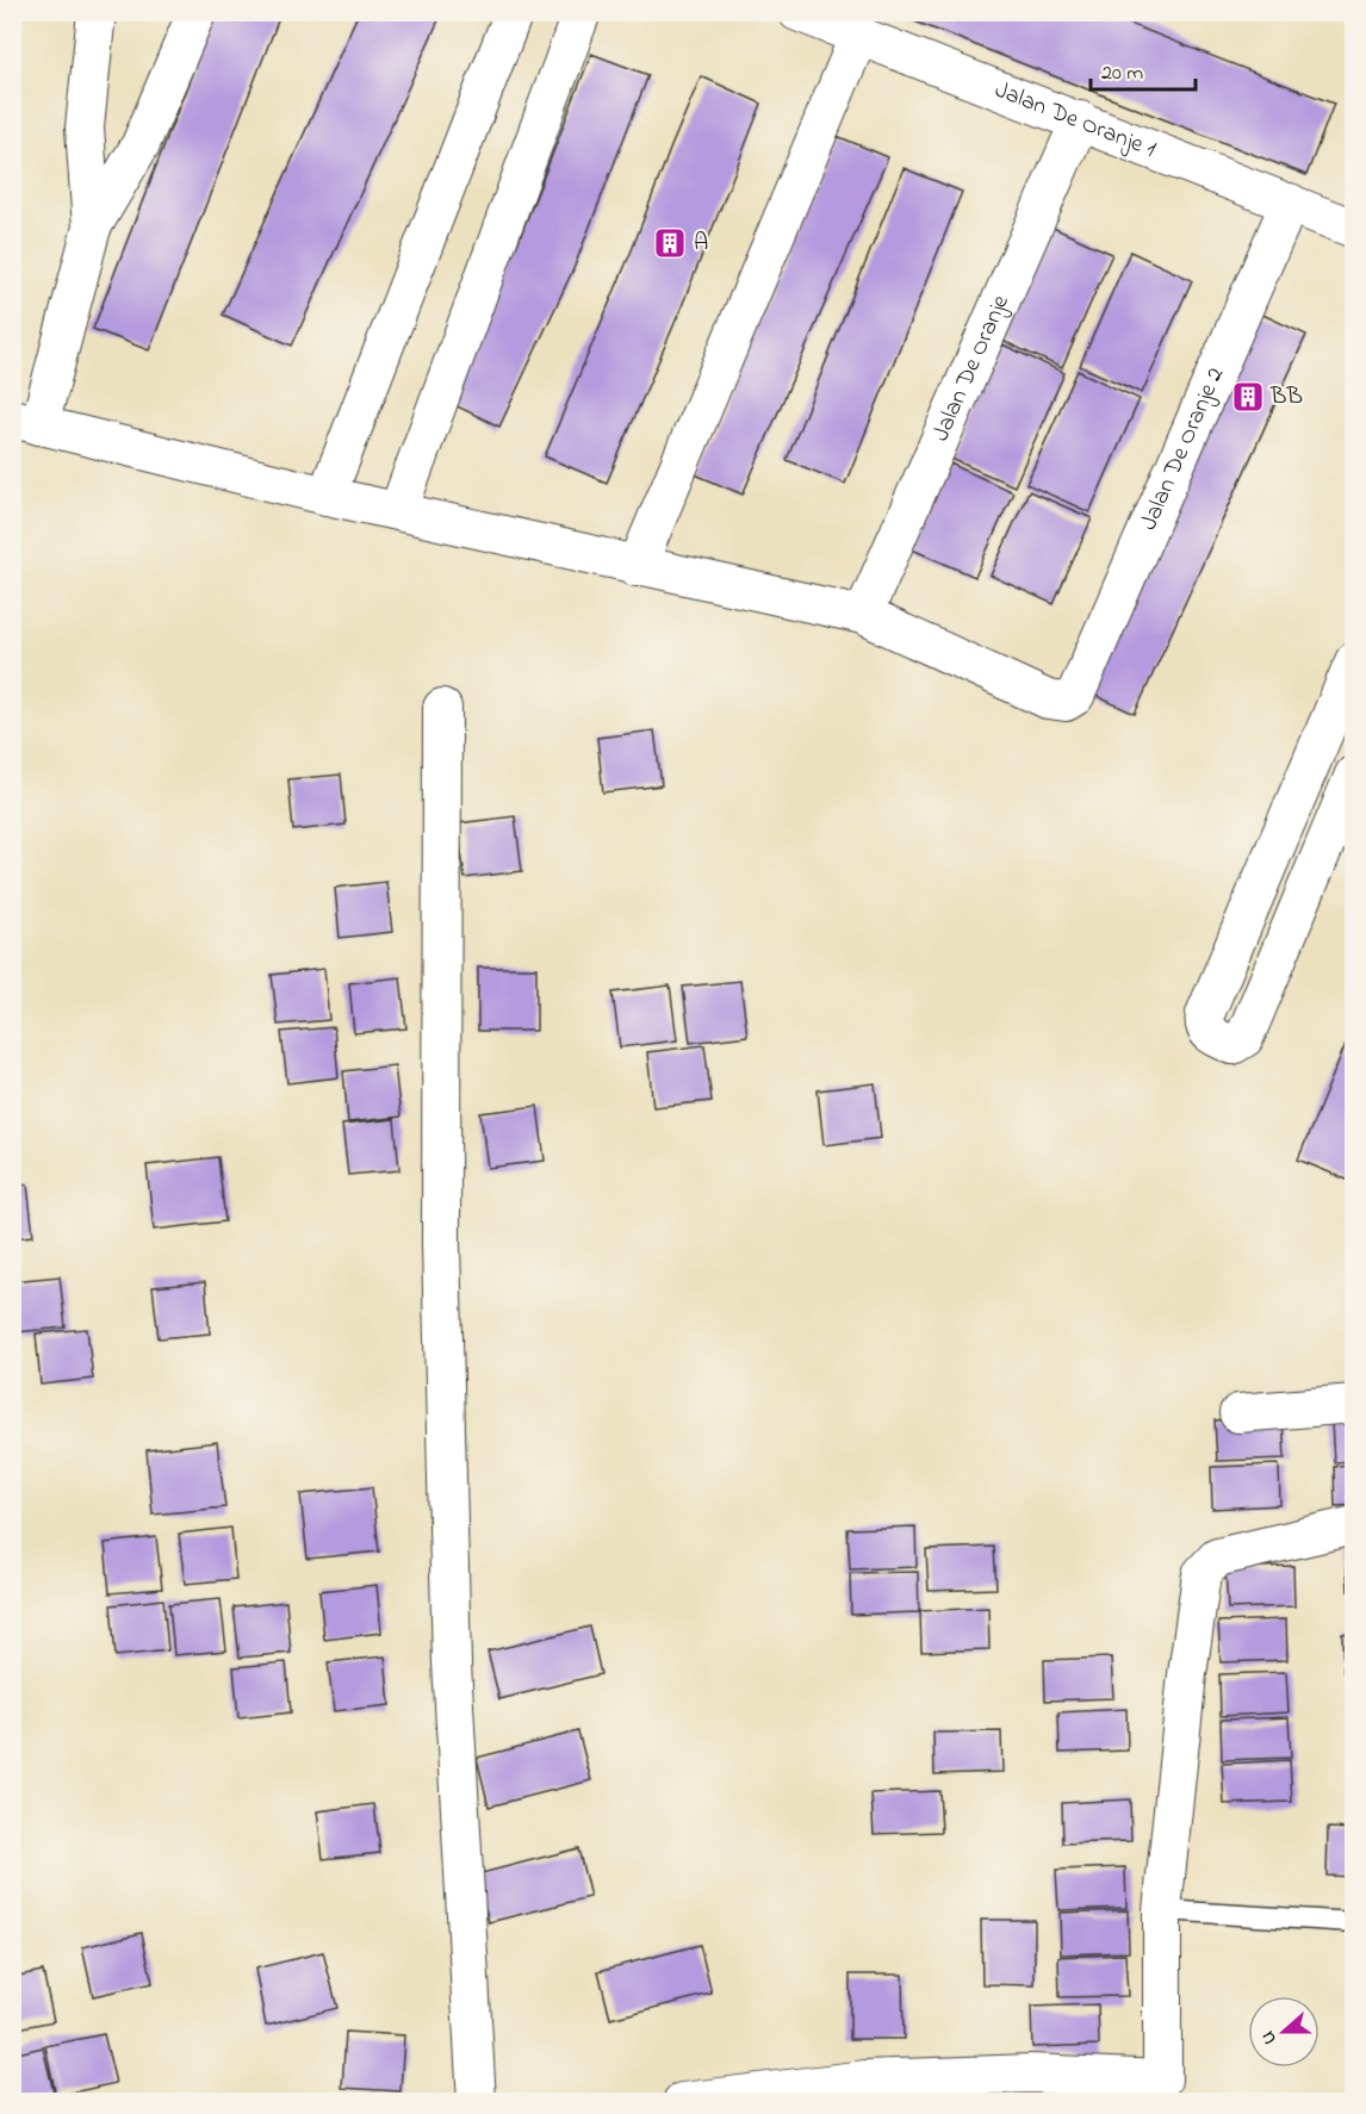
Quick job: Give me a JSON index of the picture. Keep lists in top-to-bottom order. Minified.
{"streets":{"street":["Jalan De Oranje 1","Jalan De Oranje","Jalan De Oranje 2"]},"crossings":[["Jalan De Oranje 1","Jalan De Oranje"],["Jalan De Oranje 1","Jalan De Oranje 2"],["Jalan De Oranje","Jalan De Oranje 2"]],"places":{"building":["A","BB"]},"scale_bar":"20 m","north":"left"}
